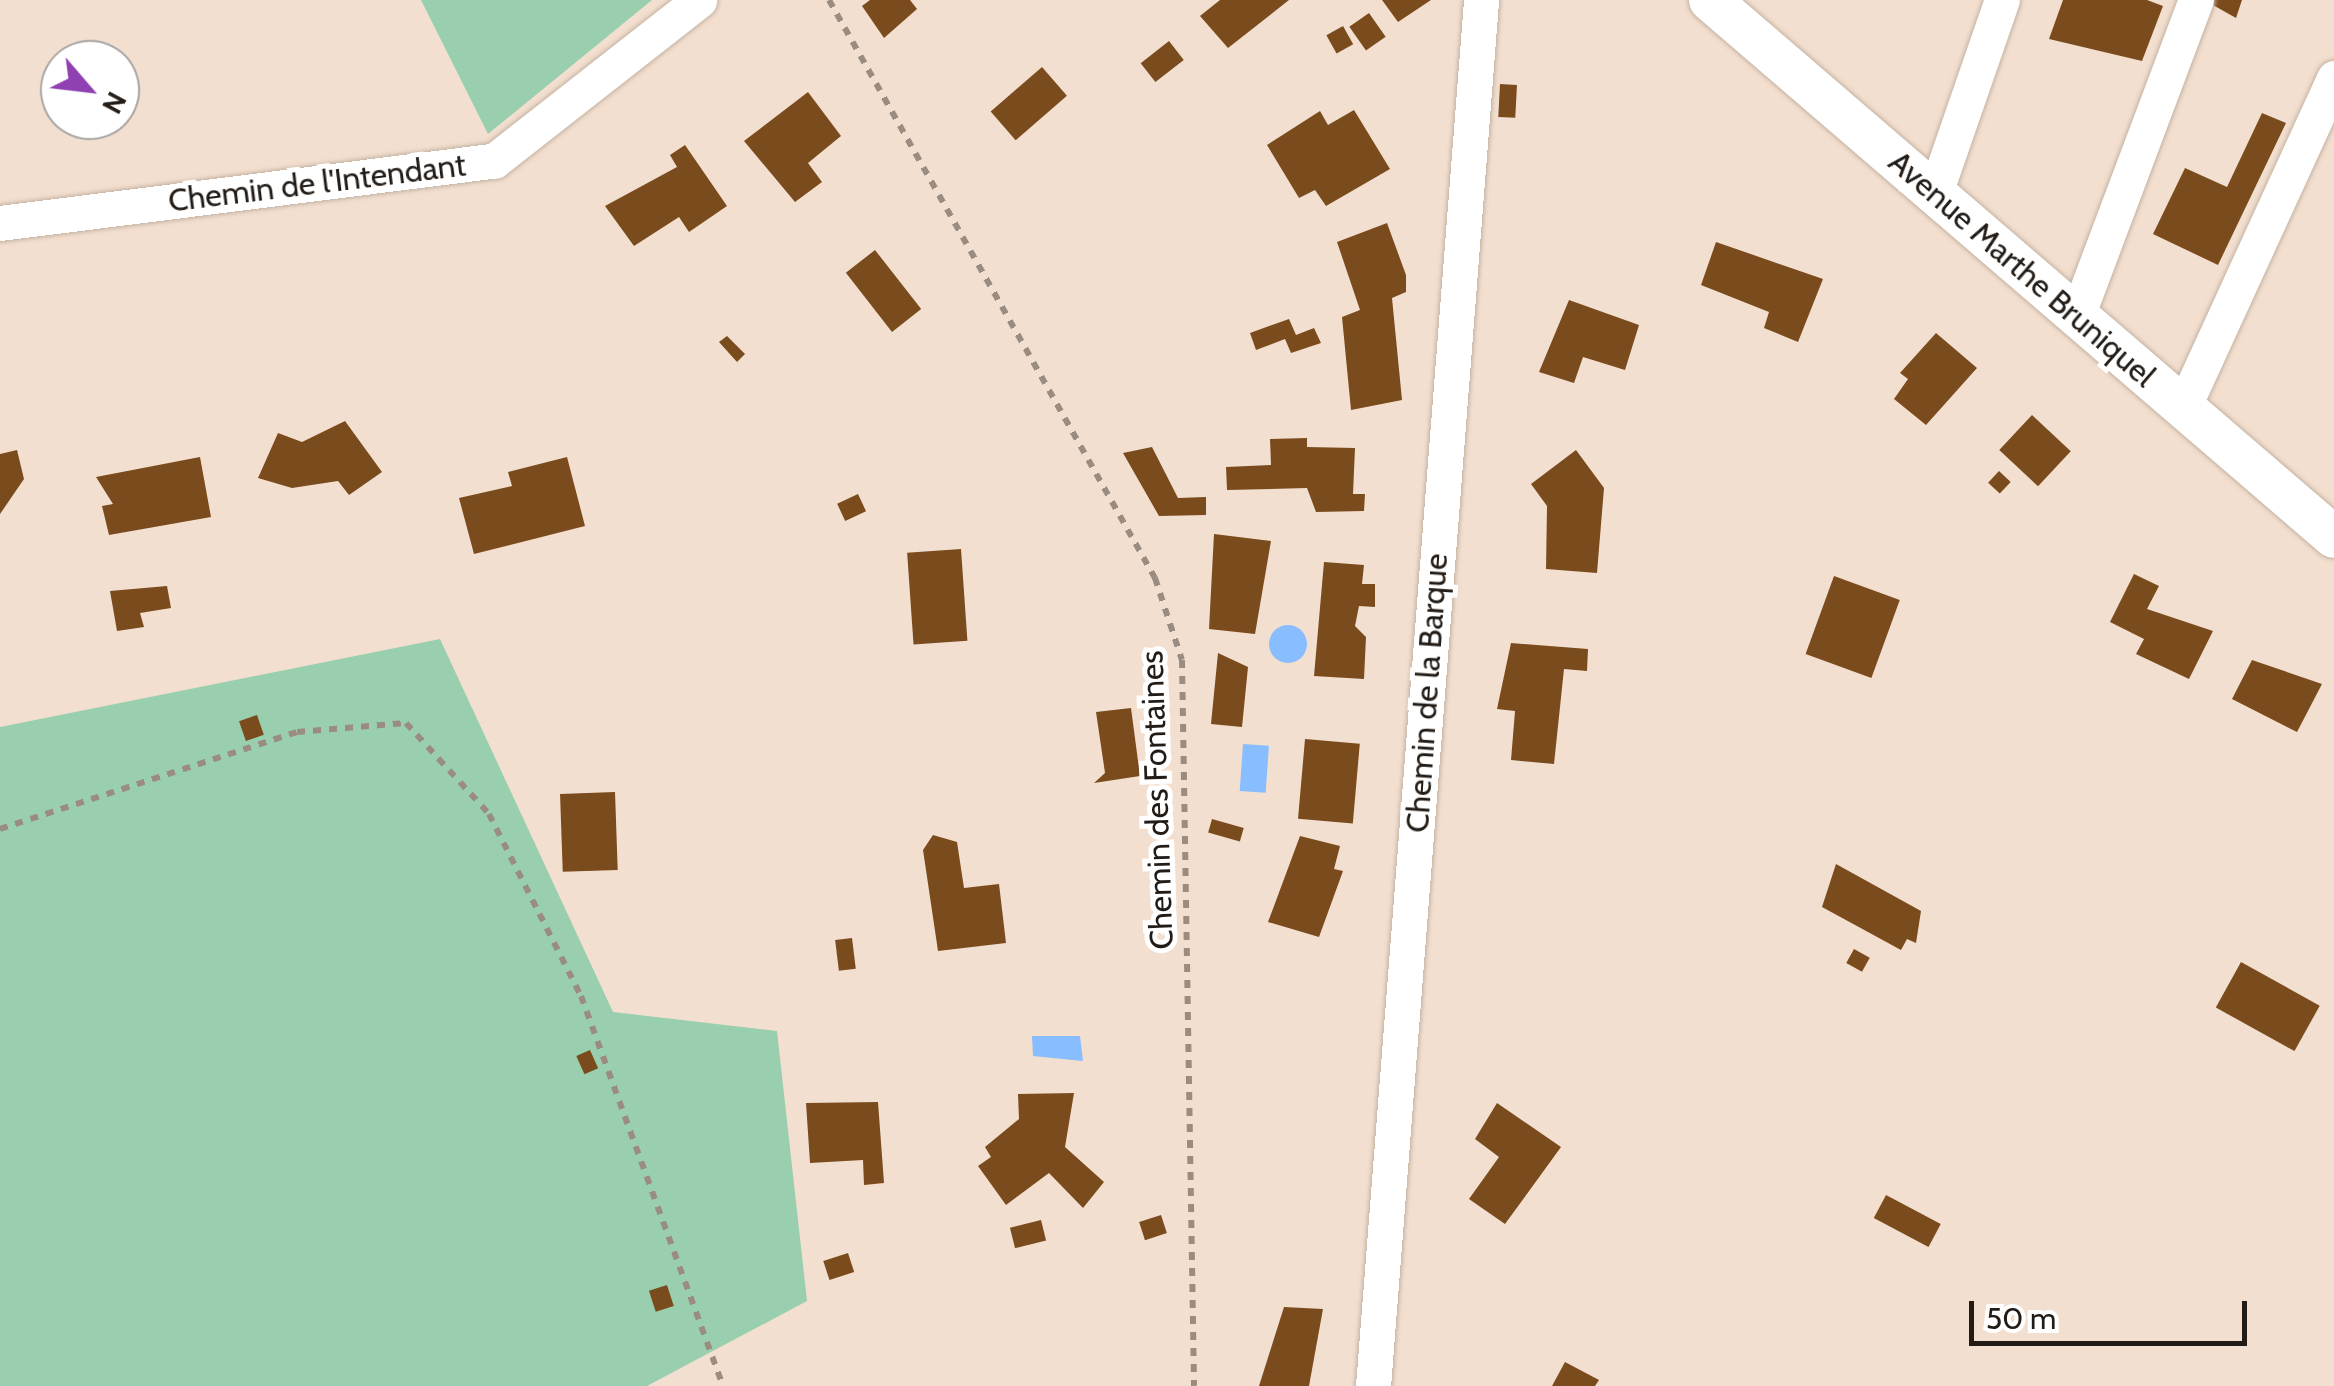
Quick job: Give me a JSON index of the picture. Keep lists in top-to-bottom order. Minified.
{"streets":{"street":["Chemin de l'Intendant","Avenue Marthe Bruniquel","Chemin de la Barque"],"path":["Chemin des Fontaines"]},"scale_bar":"50 m","north":"bottom right"}
